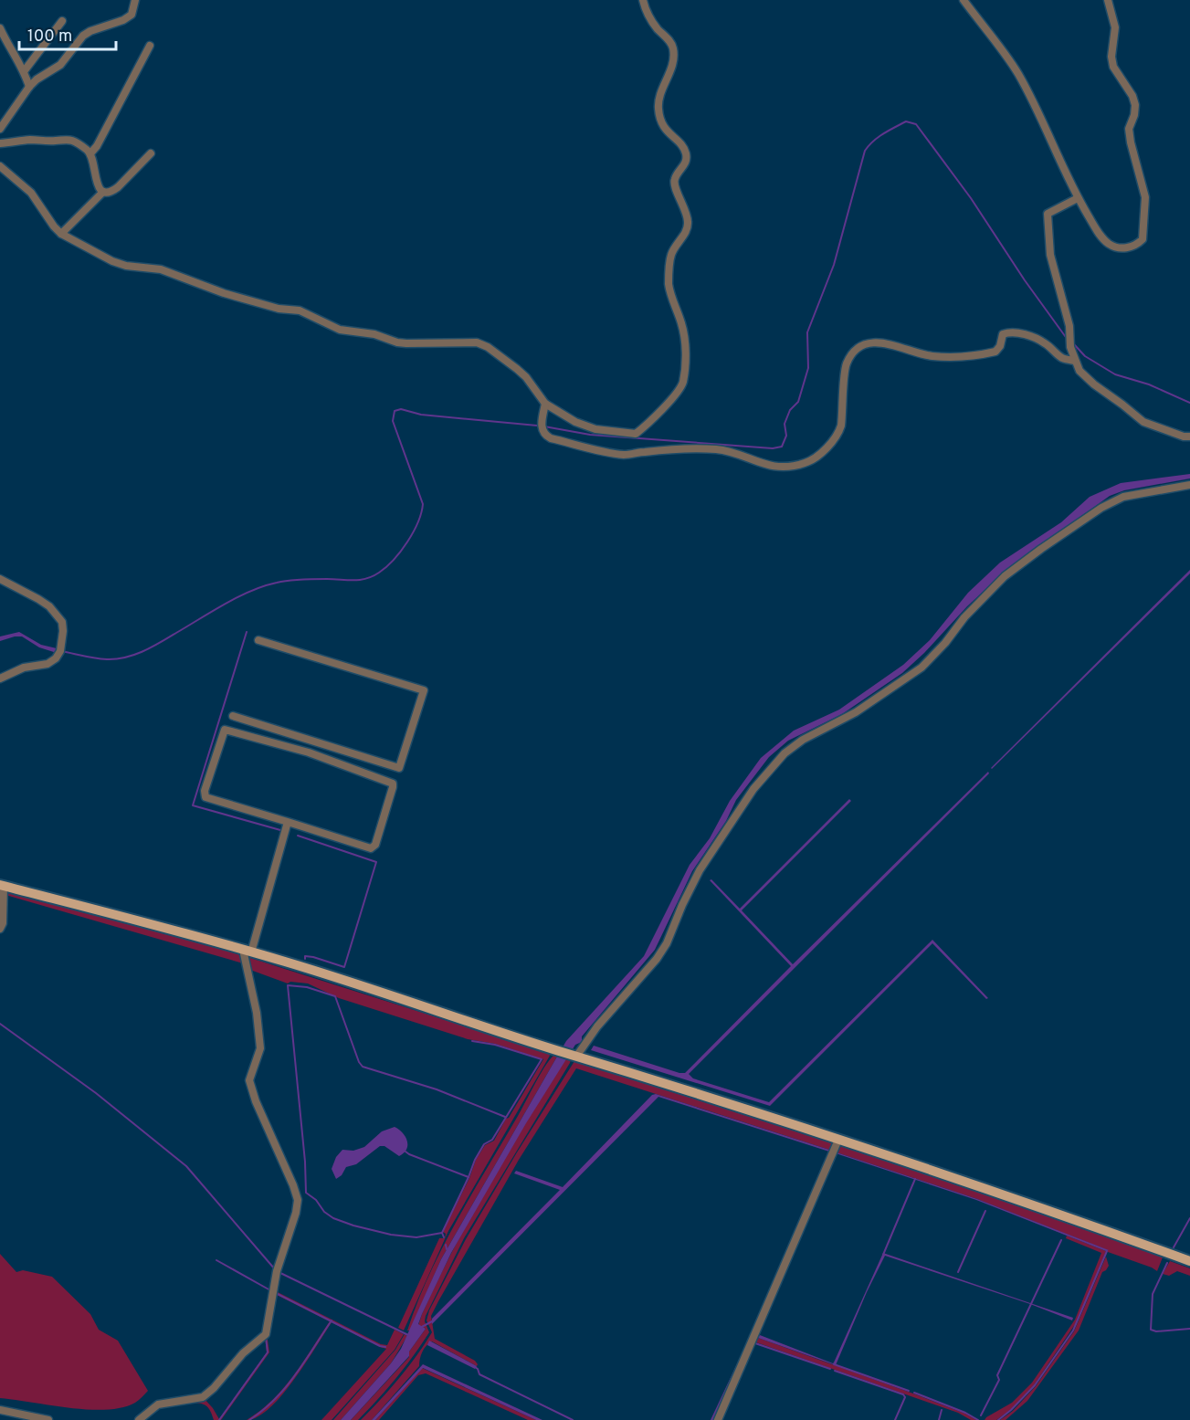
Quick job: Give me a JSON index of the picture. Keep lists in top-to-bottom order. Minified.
{"scale_bar":"100 m"}
